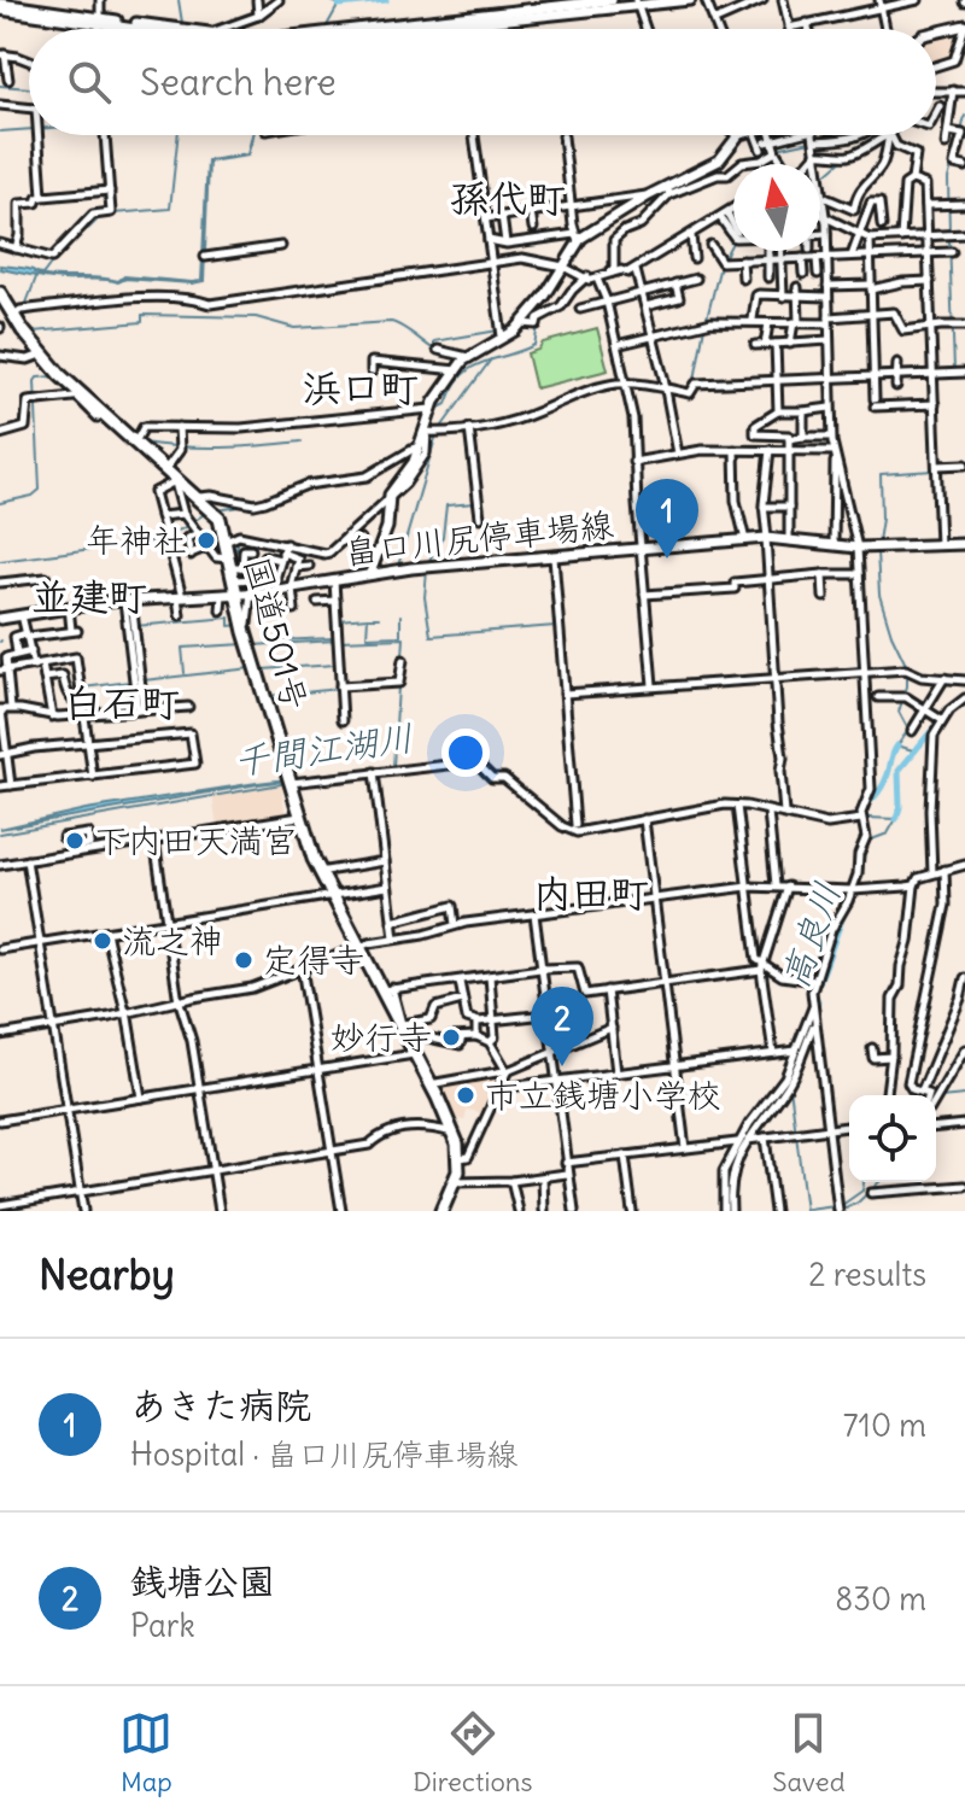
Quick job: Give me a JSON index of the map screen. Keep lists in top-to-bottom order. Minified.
{"streets":{"highway":["国道501号"],"main road":["畠口川尻停車場線"]},"crossings":[["畠口川尻停車場線","国道501号"]],"districts":["孫代町","浜口町","並建町","白石町","内田町"],"water":["千間江湖川","高良川"],"places":["年神社","下内田天満宮","流之神","定得寺","妙行寺","市立銭塘小学校"],"north":"top","page":{"search":"Search here","pins":["1","2"],"heading":["Nearby","2 results"],"list":[{"mark":"1","name":"あきた病院","note":"Hospital · 畠口川尻停車場線","value":"710 m"},{"mark":"2","name":"銭塘公園","note":"Park","value":"830 m"}],"nav":["Map","Directions","Saved"]}}
